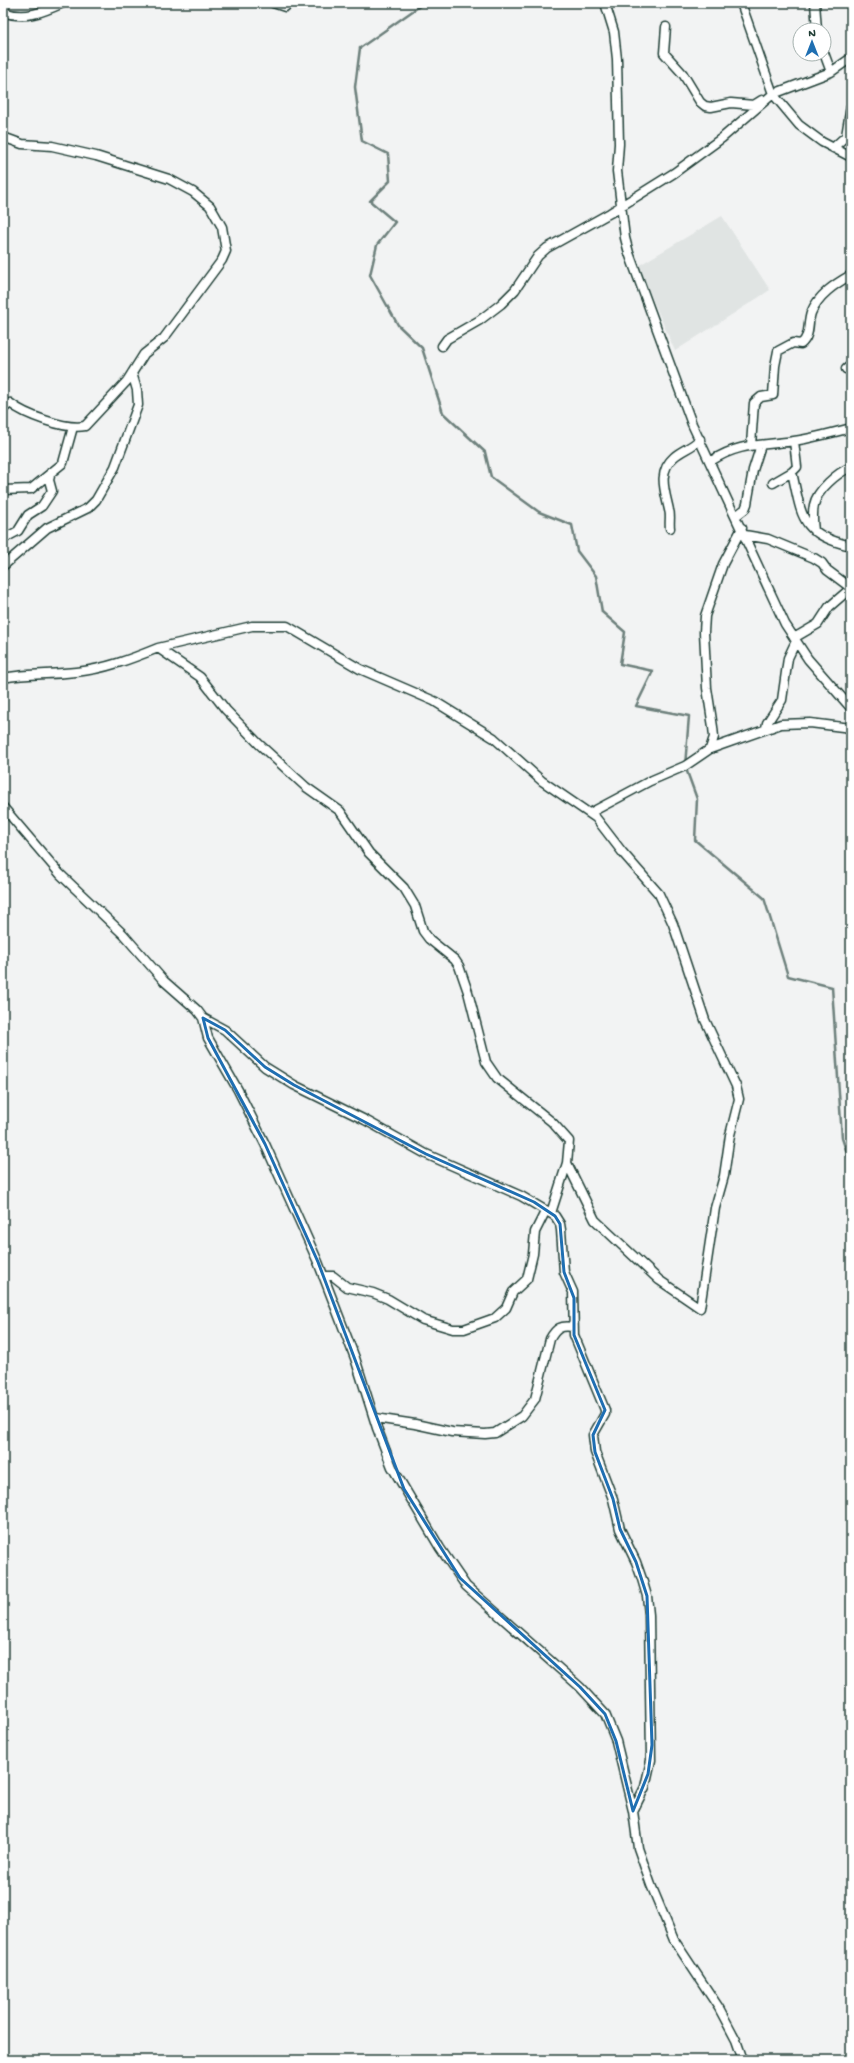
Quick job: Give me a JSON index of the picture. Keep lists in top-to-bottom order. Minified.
{"north":"top"}
